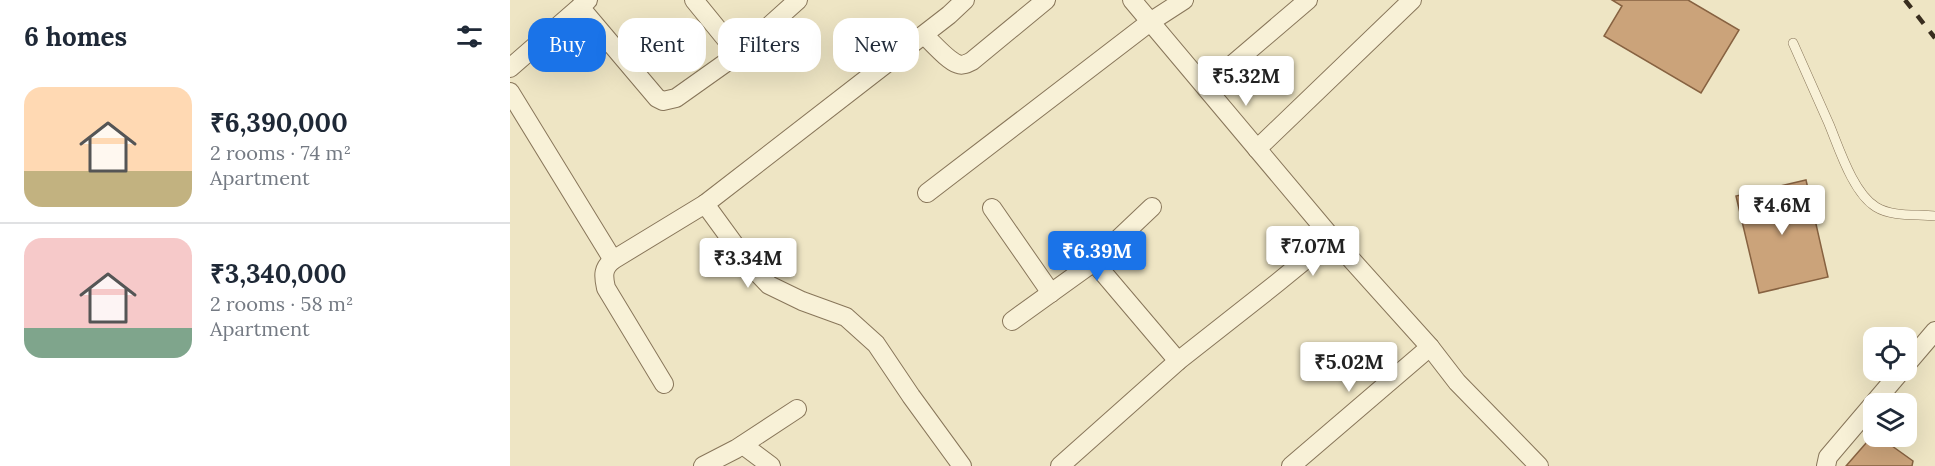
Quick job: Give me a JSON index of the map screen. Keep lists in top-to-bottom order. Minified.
{"page":{"heading":"6 homes","chip":["Buy","Rent","Filters","New"],"price":["₹5.32M","₹4.6M","₹7.07M","₹6.39M","₹3.34M","₹5.02M"],"list":[{"name":"₹6,390,000","note":"2 rooms · 74 m² · Apartment"},{"name":"₹3,340,000","note":"2 rooms · 58 m² · Apartment"}]}}
